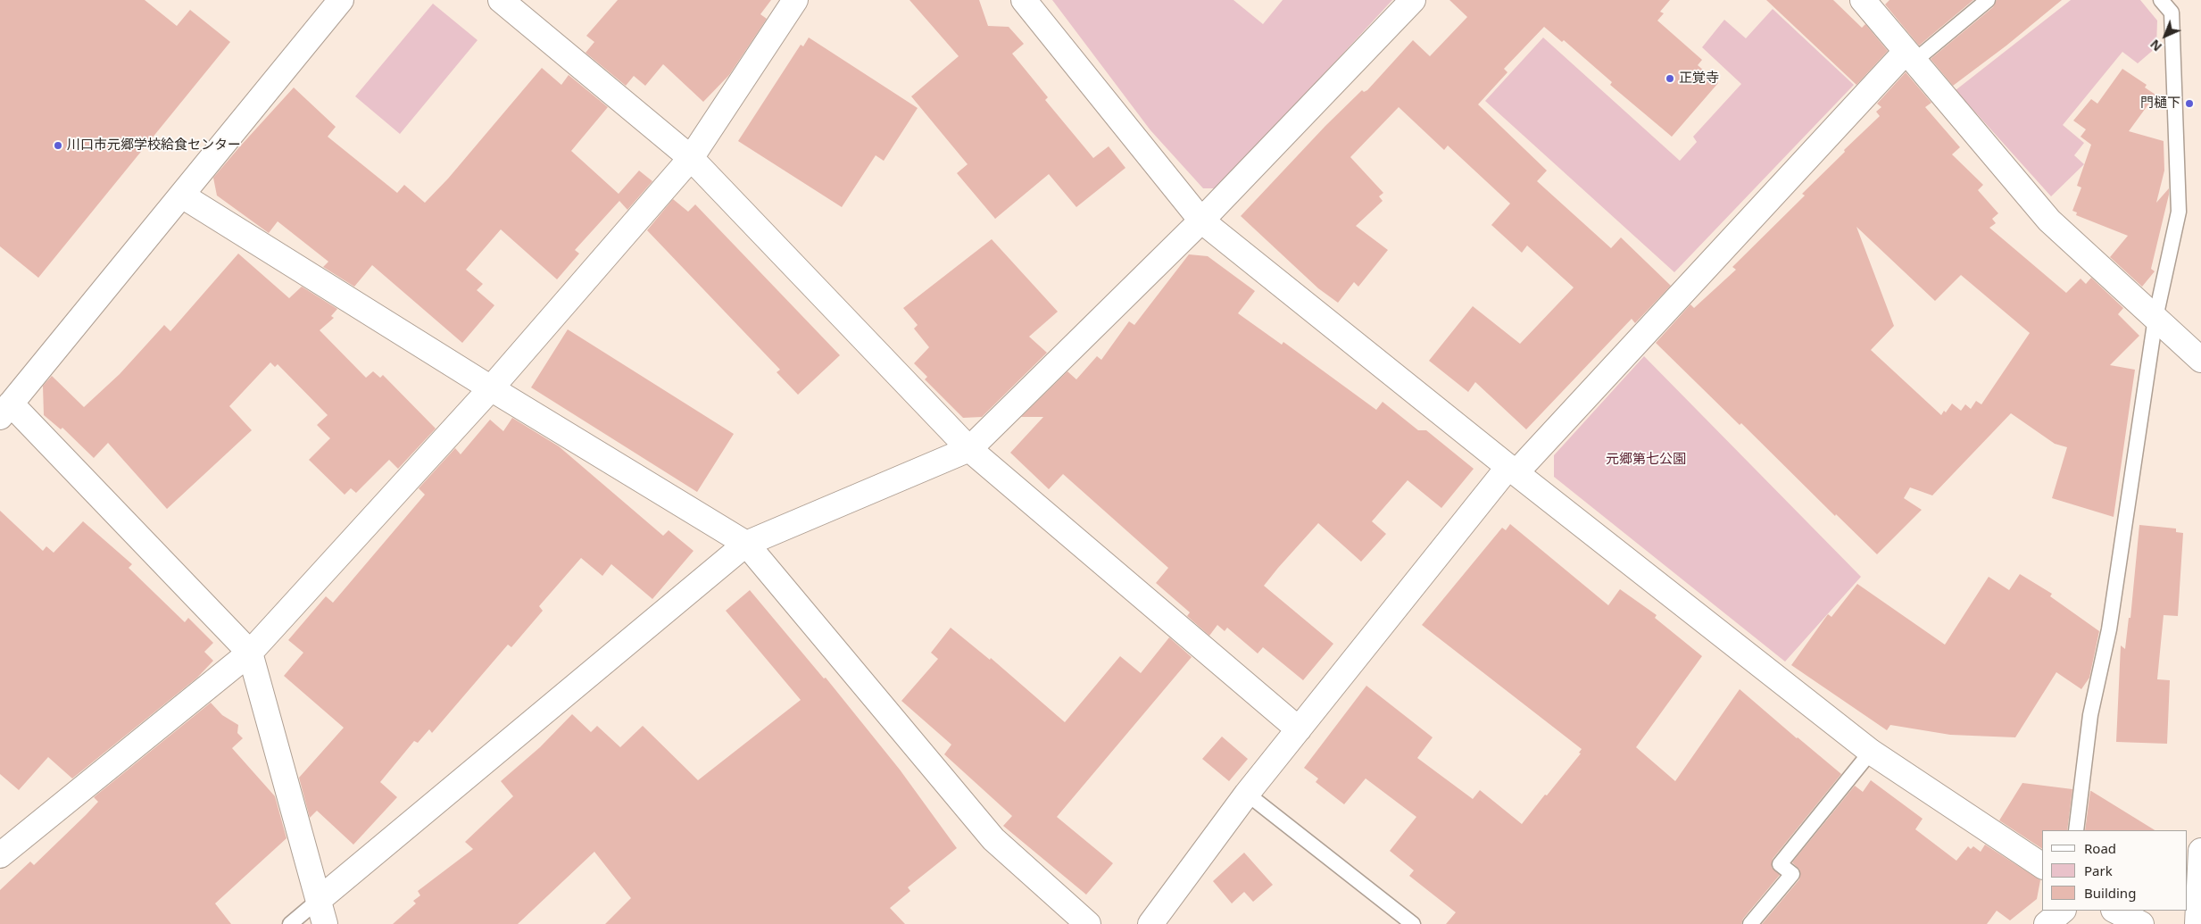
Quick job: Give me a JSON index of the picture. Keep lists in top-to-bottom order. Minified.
{"parks":["元郷第七公園"],"places":["正覚寺","門樋下","川口市元郷学校給食センター"],"legend":["Road","Park","Building"],"north":"bottom left"}
